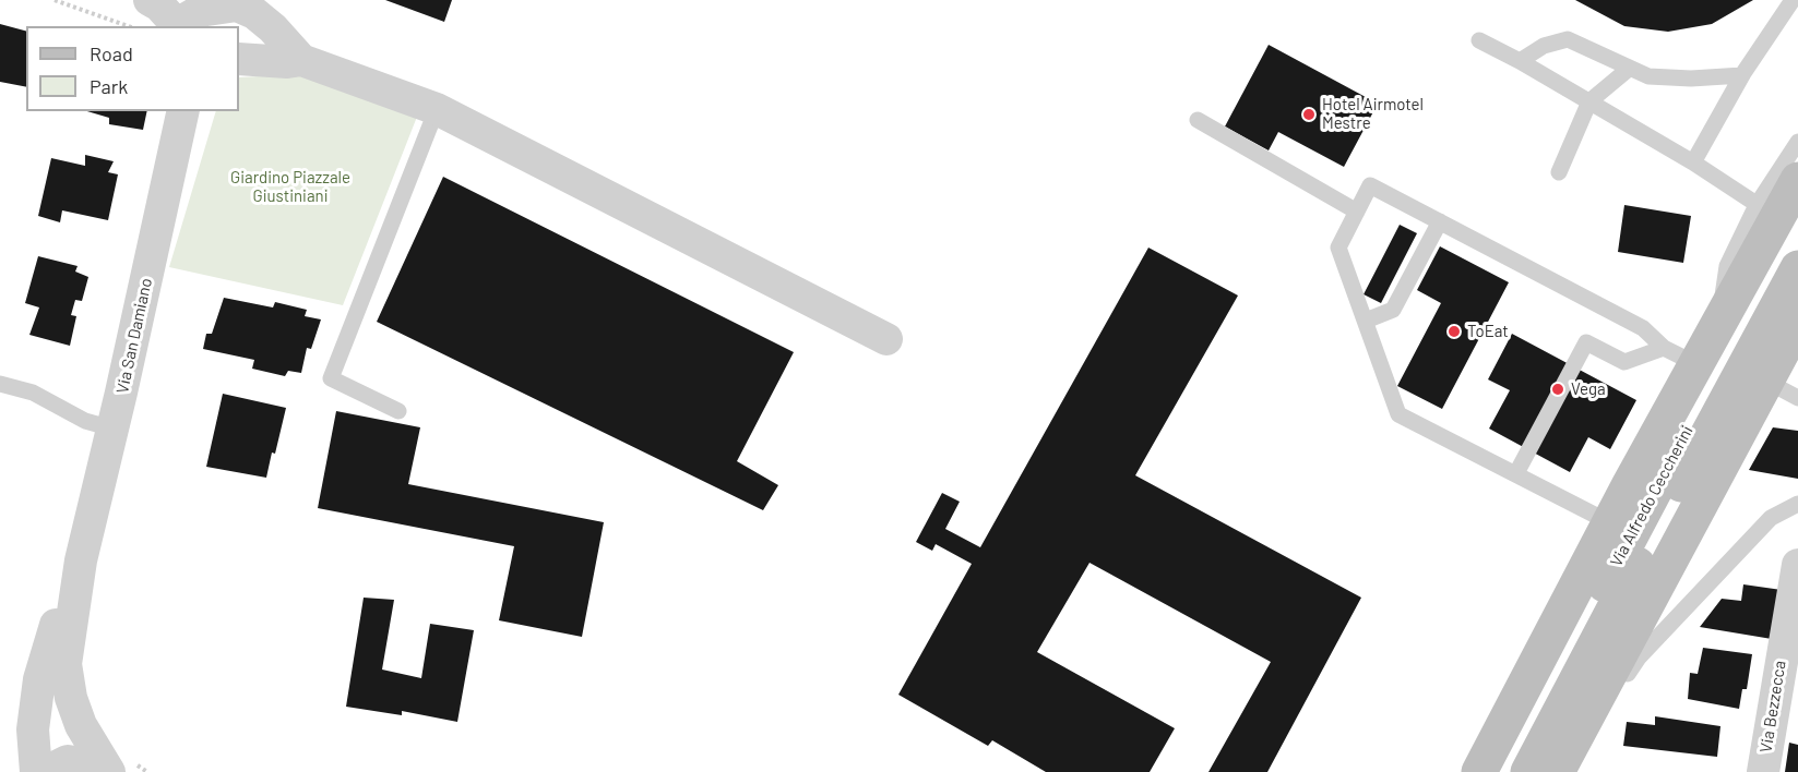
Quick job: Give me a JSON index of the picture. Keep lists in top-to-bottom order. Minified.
{"streets":{"main road":["Via Alfredo Ceccherini"],"street":["Via San Damiano","Via Bezzecca"]},"parks":["Giardino Piazzale Giustiniani"],"places":["Hotel Airmotel Mestre","ToEat","Vega"],"legend":["Road","Park"]}
